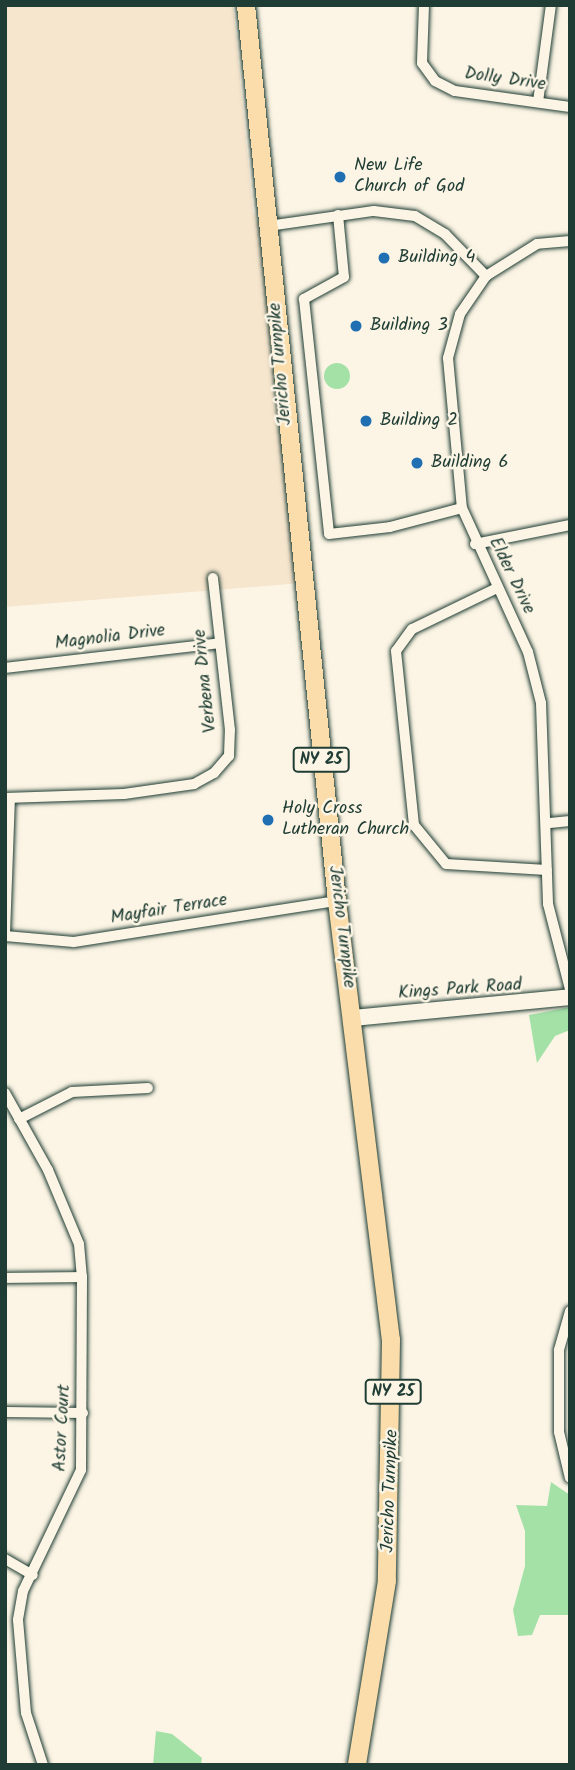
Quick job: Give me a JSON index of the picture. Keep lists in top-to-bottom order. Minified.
{"streets":{"main road":["Jericho Turnpike","NY 25"],"street":["Dolly Drive","Elder Drive","Magnolia Drive","Verbena Drive","Mayfair Terrace","Kings Park Road","Astor Court"]},"crossings":[["Jericho Turnpike","Mayfair Terrace"],["Jericho Turnpike","Kings Park Road"],["Magnolia Drive","Verbena Drive"]],"places":["New Life Church of God","Building 4","Building 3","Building 2","Building 6","Holy Cross Lutheran Church"]}
